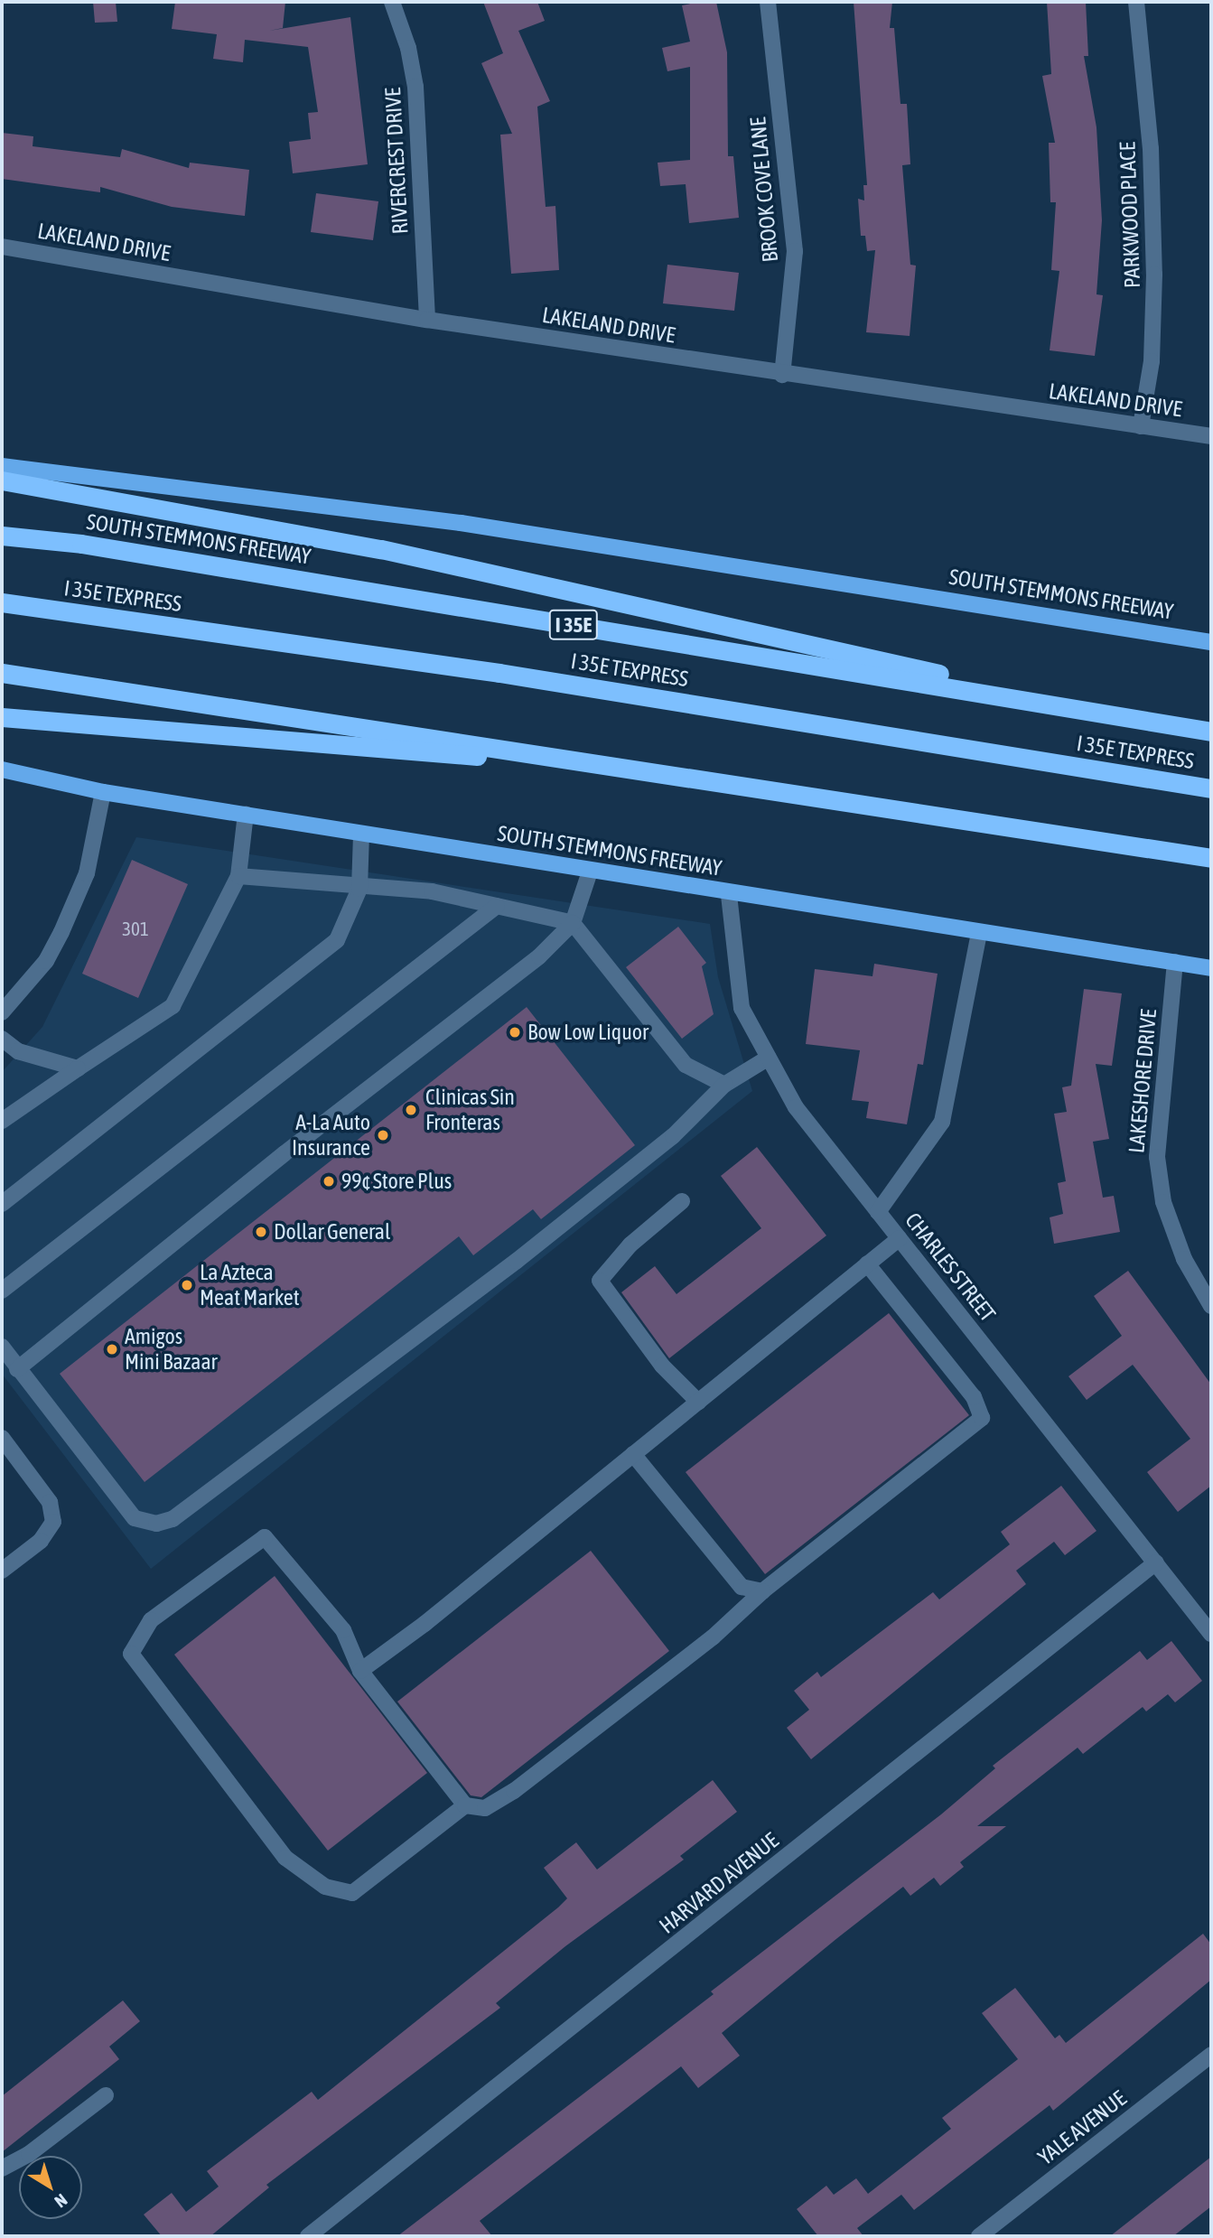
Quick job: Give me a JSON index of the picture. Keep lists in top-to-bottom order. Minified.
{"streets":{"highway":["SOUTH STEMMONS FREEWAY","I 35E TEXPRESS","I 35E"],"street":["RIVERCREST DRIVE","BROOK COVE LANE","PARKWOOD PLACE","LAKELAND DRIVE","LAKESHORE DRIVE","CHARLES STREET","HARVARD AVENUE","YALE AVENUE"]},"crossings":[["RIVERCREST DRIVE","LAKELAND DRIVE"],["BROOK COVE LANE","LAKELAND DRIVE"],["PARKWOOD PLACE","LAKELAND DRIVE"],["SOUTH STEMMONS FREEWAY","LAKESHORE DRIVE"],["SOUTH STEMMONS FREEWAY","CHARLES STREET"],["CHARLES STREET","HARVARD AVENUE"]],"places":["Bow Low Liquor","Clinicas Sin Fronteras","A-La Auto Insurance","99¢ Store Plus","Dollar General","La Azteca Meat Market","Amigos Mini Bazaar"],"house_numbers":["301"],"north":"bottom right"}
